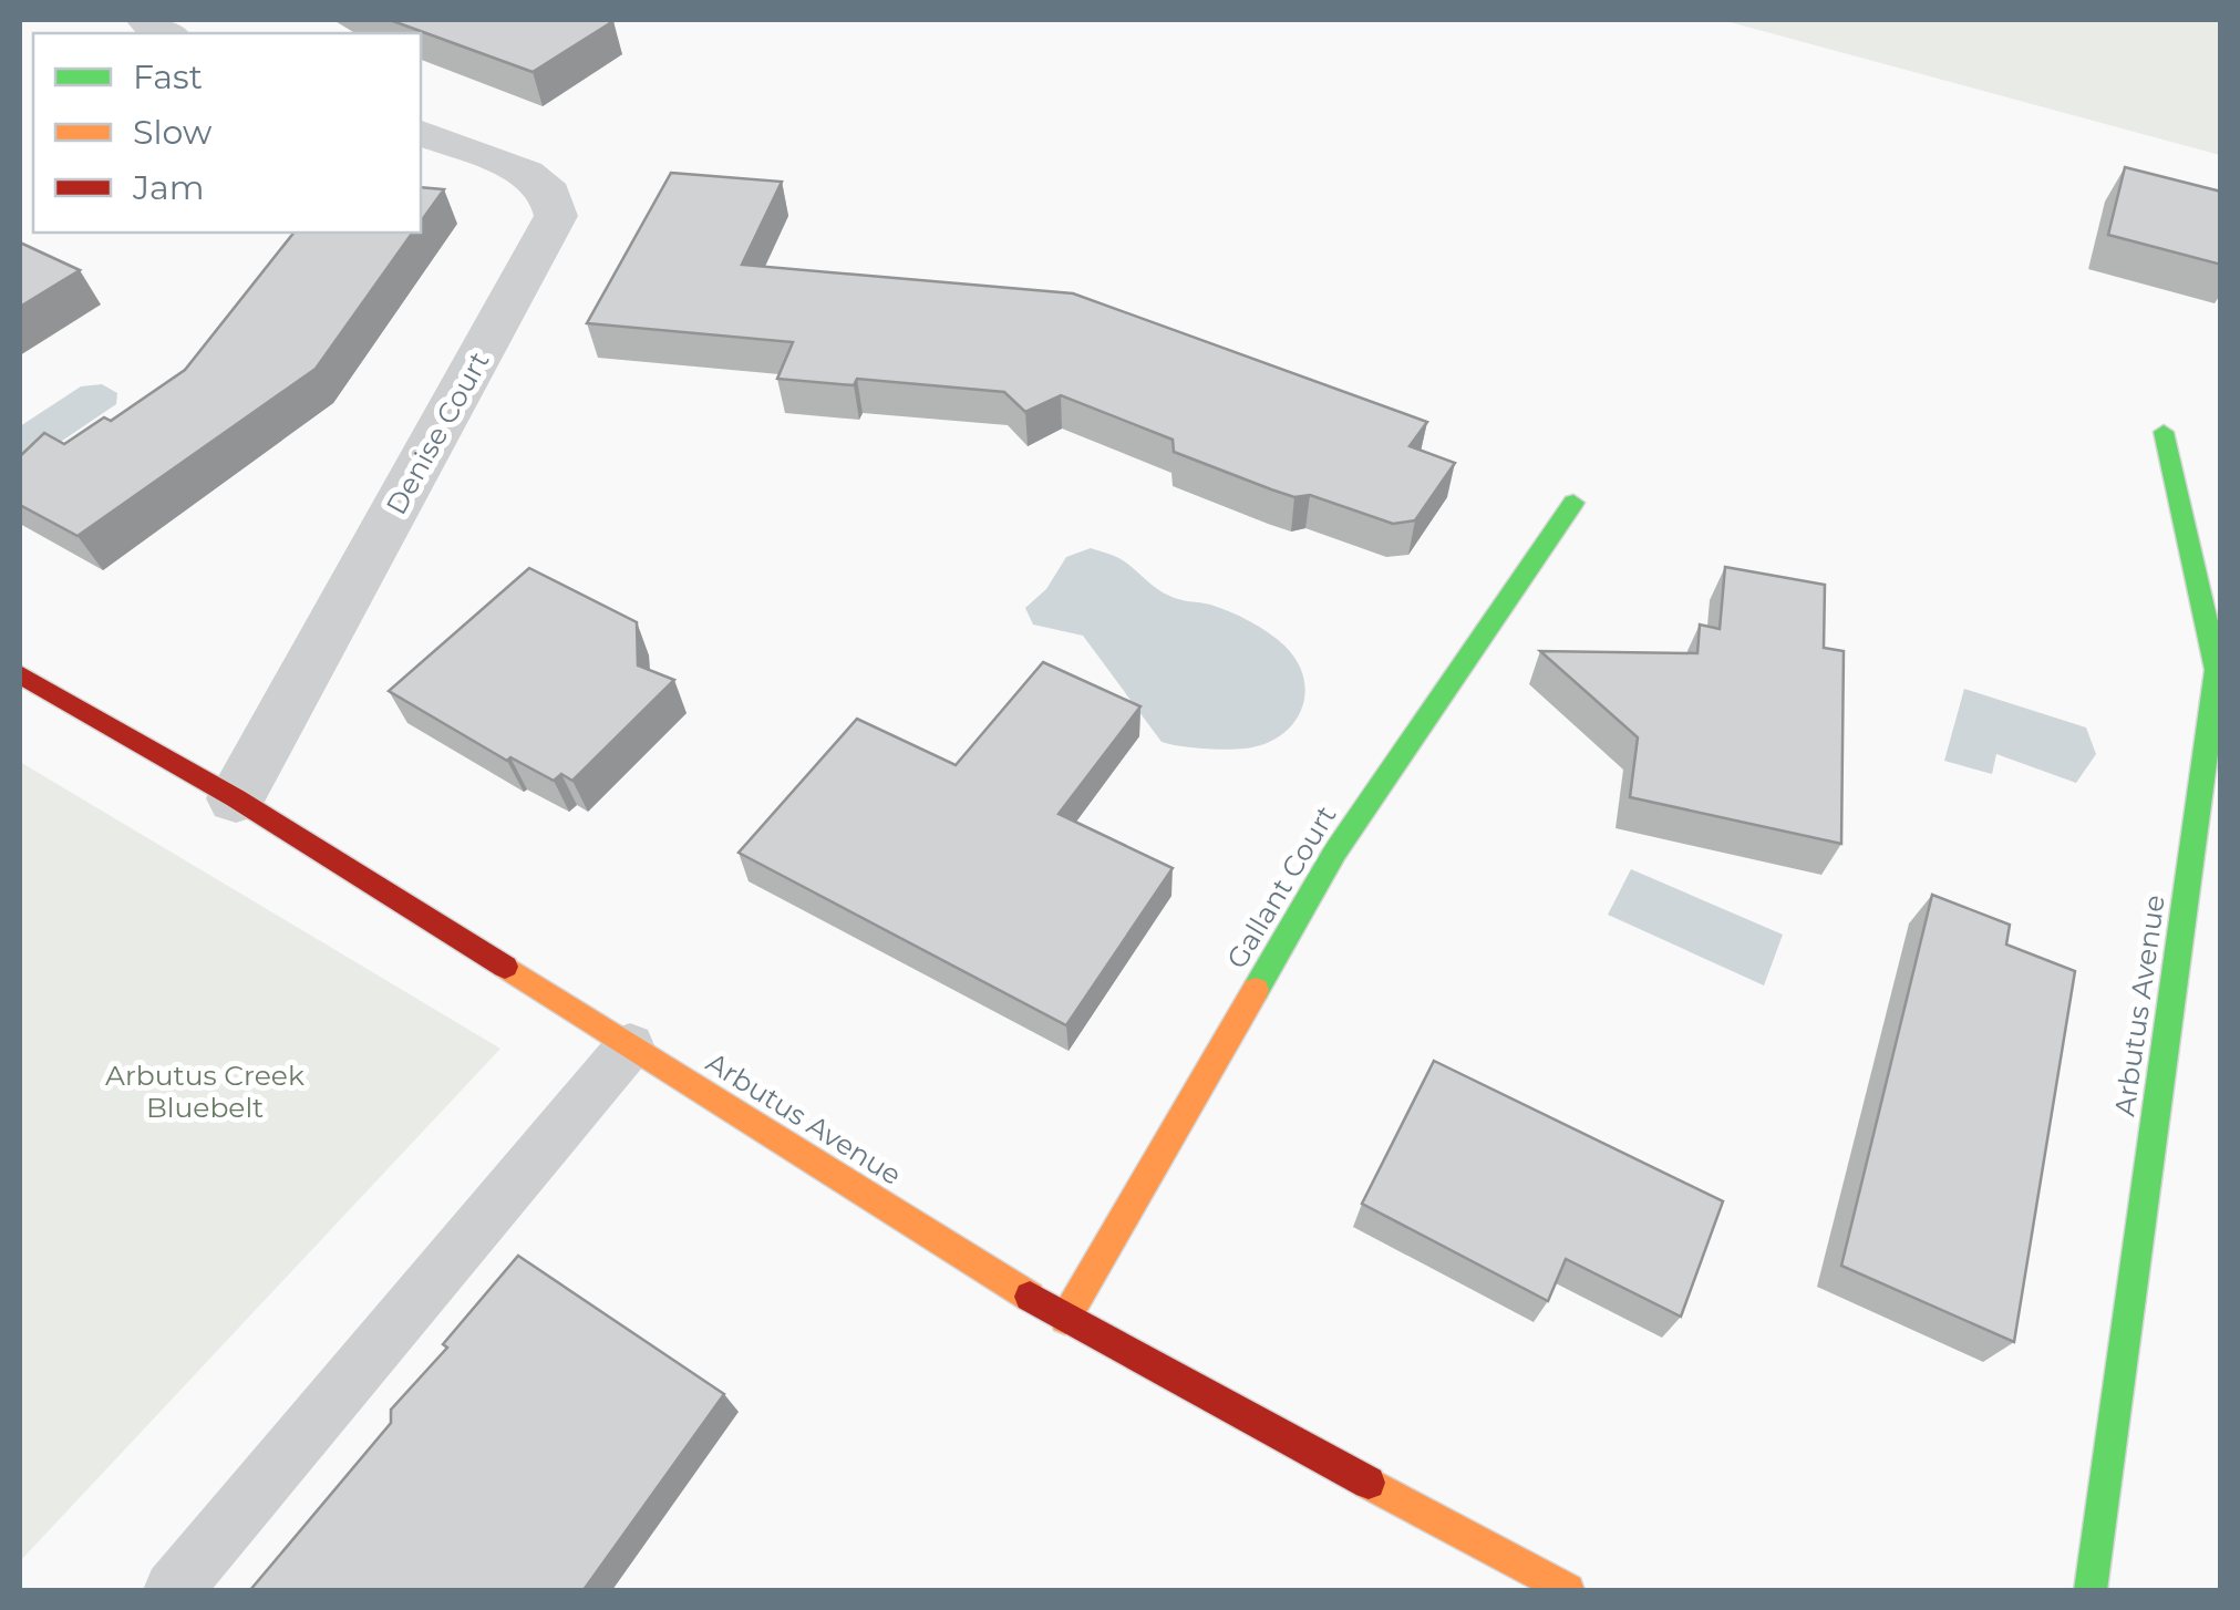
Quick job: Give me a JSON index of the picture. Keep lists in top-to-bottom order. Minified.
{"streets":{"street":["Denise Court","Gallant Court","Arbutus Avenue"]},"crossings":[["Denise Court","Arbutus Avenue"],["Gallant Court","Arbutus Avenue"]],"parks":["Arbutus Creek Bluebelt"],"legend":["Fast","Slow","Jam"]}
